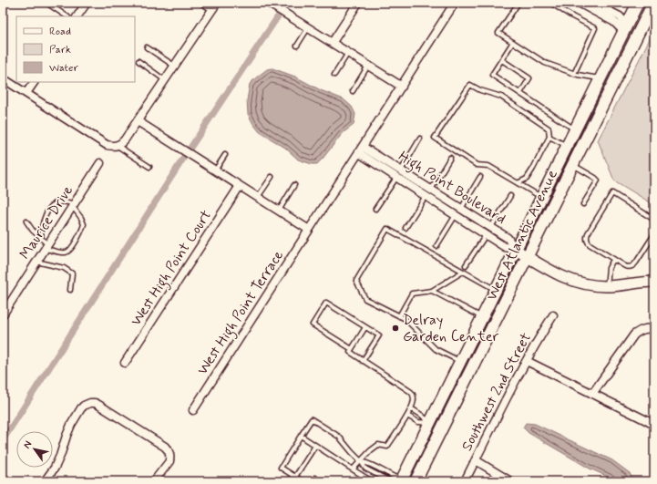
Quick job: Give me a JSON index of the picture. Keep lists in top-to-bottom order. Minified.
{"streets":{"main road":["West Atlantic Avenue"],"street":["High Point Boulevard","Maurice Drive","West High Point Court","West High Point Terrace","Southwest 2nd Street"]},"crossings":[["High Point Boulevard","West Atlantic Avenue"]],"places":["Delray Garden Center"],"legend":["Road","Park","Water"],"north":"top left"}
